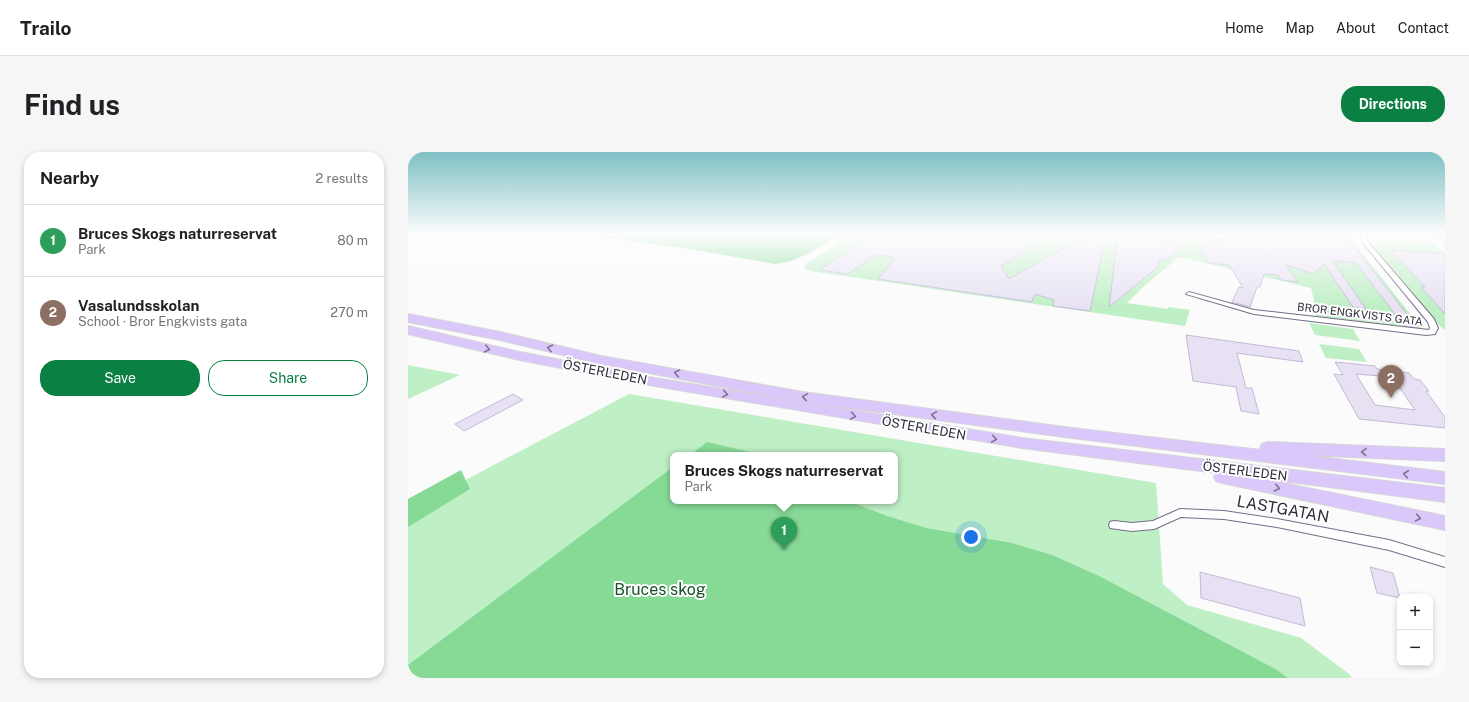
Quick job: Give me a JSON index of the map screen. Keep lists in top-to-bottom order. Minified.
{"streets":{"main road":["ÖSTERLEDEN"],"street":["BROR ENGKVISTS GATA","LASTGATAN"]},"parks":["Bruces skog"],"page":{"header":"Trailo","nav":["Home","Map","About","Contact"],"buttons":["Directions",["Save","Share"]],"title":"Find us","heading":["Nearby","2 results"],"list":[{"mark":"1","name":"Bruces Skogs naturreservat","note":"Park","value":"80 m"},{"mark":"2","name":"Vasalundsskolan","note":"School · Bror Engkvists gata","value":"270 m"}],"pins":["2","1"],"popup":["Bruces Skogs naturreservat","Park"],"map_buttons":["+","−"]}}
